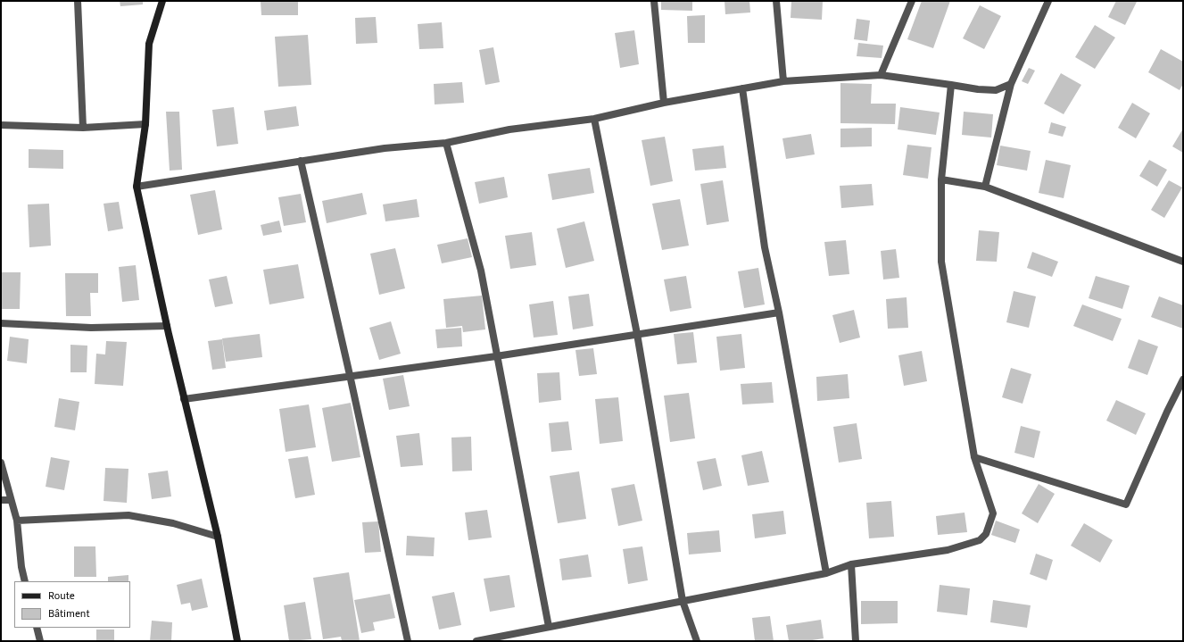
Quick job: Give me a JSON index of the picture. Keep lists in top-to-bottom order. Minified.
{"legend":["Route","Bâtiment"]}
